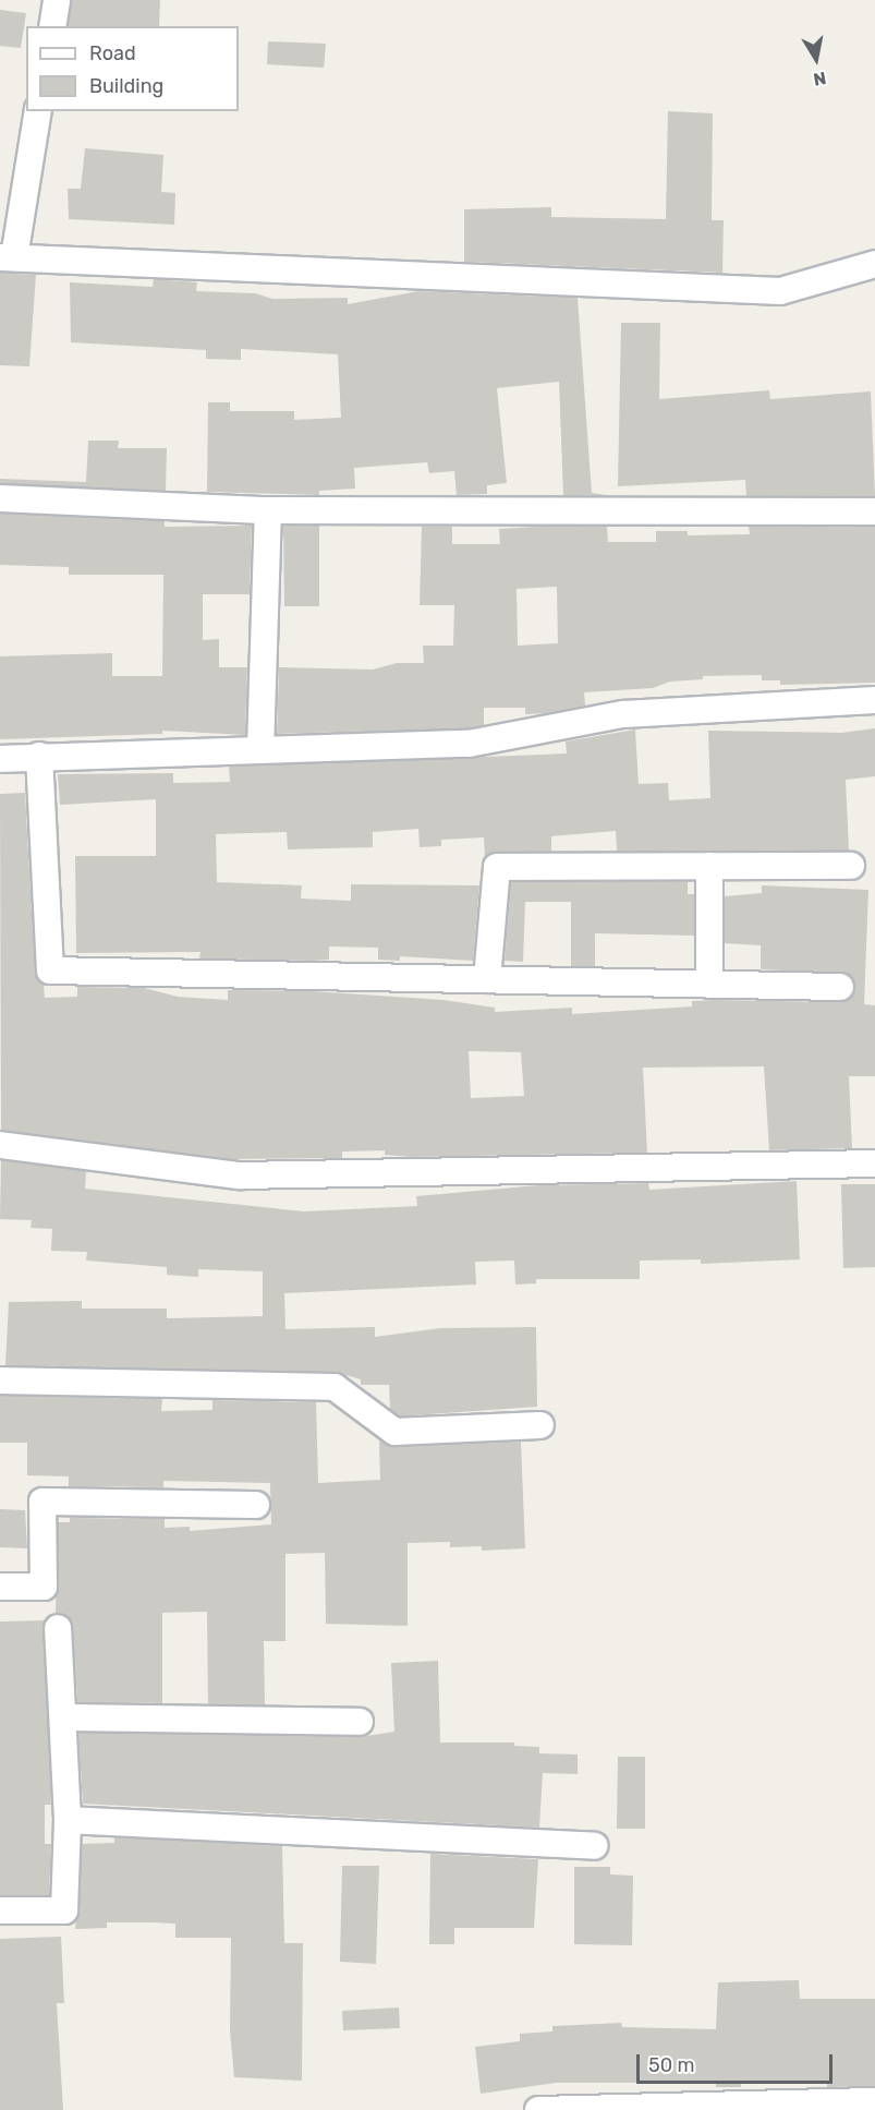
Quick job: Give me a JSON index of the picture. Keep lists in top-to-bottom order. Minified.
{"legend":["Road","Building"],"scale_bar":"50 m","north":"bottom"}
